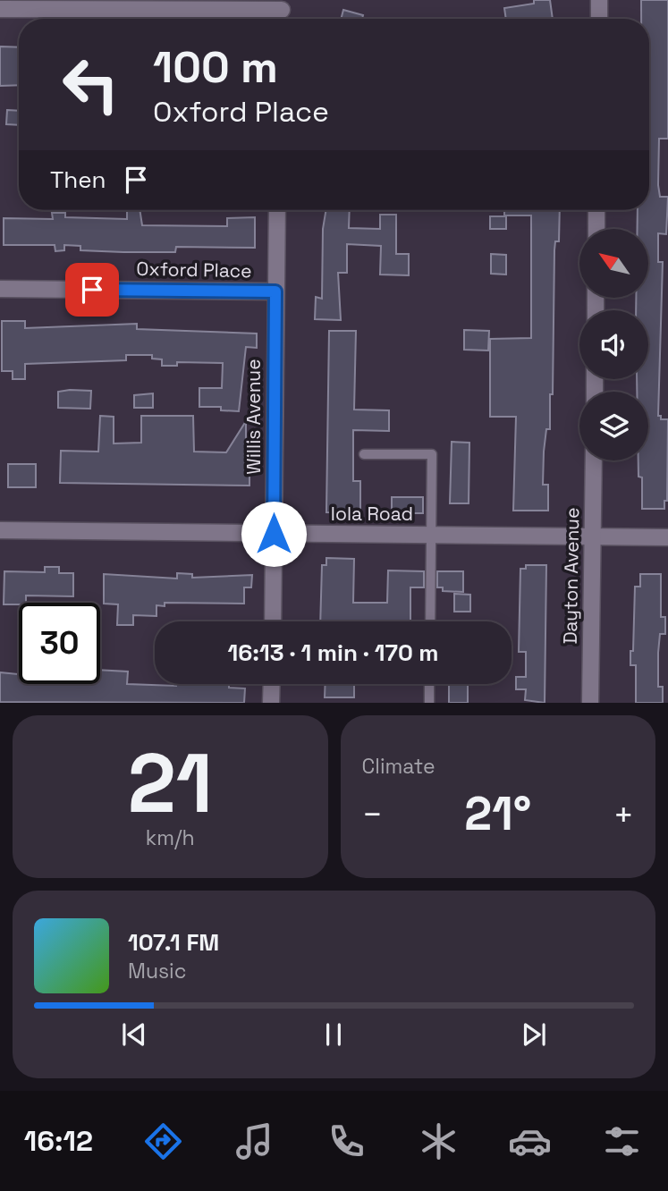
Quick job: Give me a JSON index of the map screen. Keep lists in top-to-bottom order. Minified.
{"streets":{"street":["Oxford Place","Willis Avenue","Iola Road","Dayton Avenue"]},"crossings":[["Oxford Place","Willis Avenue"],["Willis Avenue","Iola Road"],["Iola Road","Dayton Avenue"]],"north":"top left","page":{"turn":["100 m","Oxford Place"],"then":"Then","limit":"30","trip":"16:13 · 1 min · 170 m","tile":[["21","km/h"],"Climate"],"heat":["−","21°","+"],"song":["107.1 FM","Music"],"tabs":"16:12"}}
